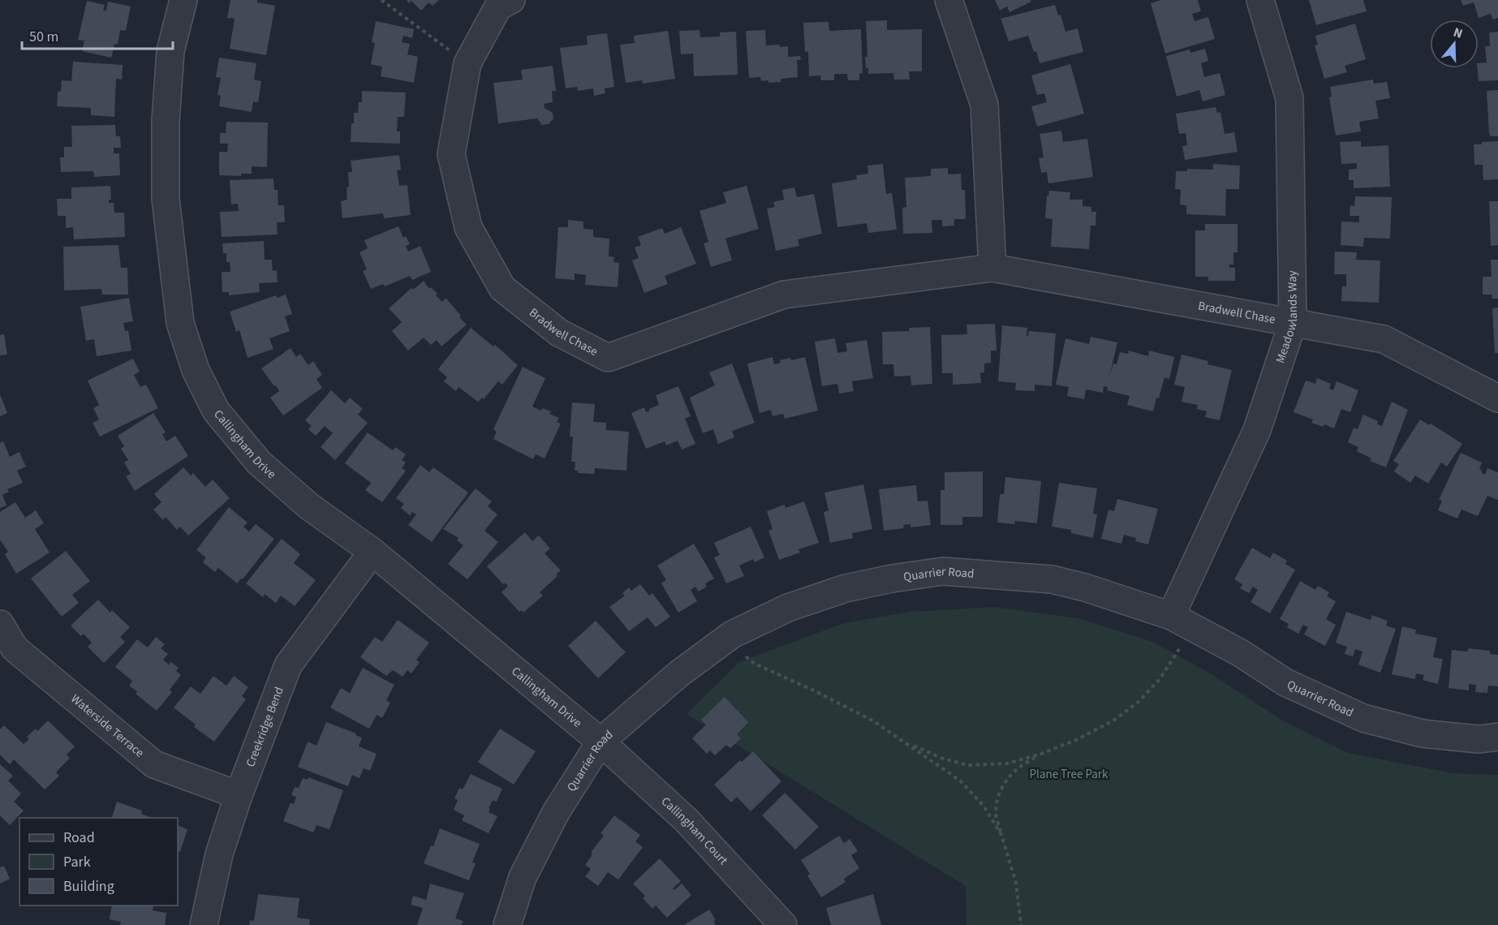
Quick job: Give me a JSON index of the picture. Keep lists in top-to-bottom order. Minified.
{"streets":{"street":["Bradwell Chase","Meadowlands Way","Callingham Drive","Quarrier Road","Waterside Terrace","Creekridge Bend","Callingham Court"]},"crossings":[["Bradwell Chase","Meadowlands Way"],["Meadowlands Way","Quarrier Road"],["Callingham Drive","Quarrier Road"],["Callingham Drive","Creekridge Bend"],["Callingham Drive","Callingham Court"],["Quarrier Road","Callingham Court"],["Waterside Terrace","Creekridge Bend"]],"parks":["Plane Tree Park"],"legend":["Road","Park","Building"],"scale_bar":"50 m","north":"top"}
